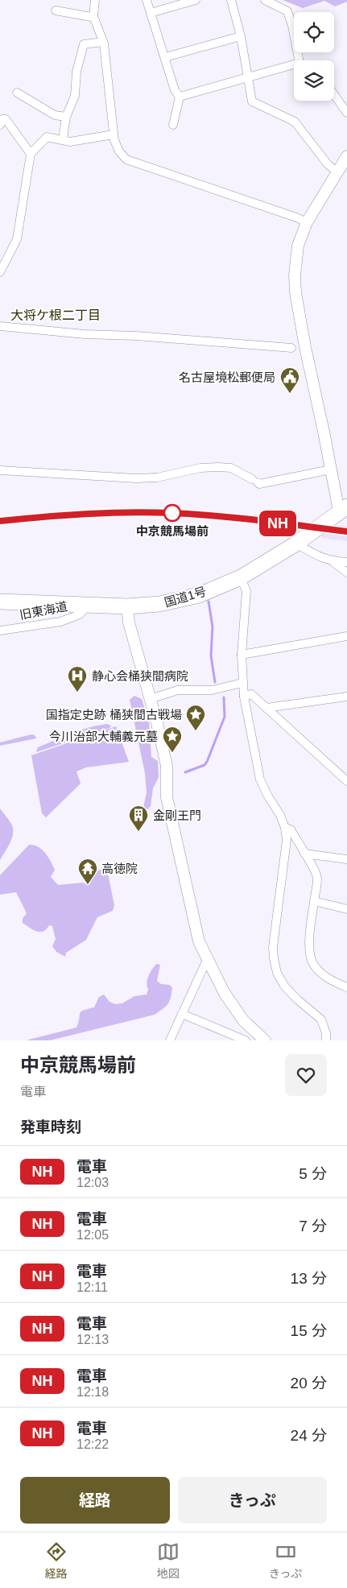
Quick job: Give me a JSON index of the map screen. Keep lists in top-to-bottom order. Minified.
{"streets":{"highway":["国道1号"],"street":["旧東海道"]},"crossings":[["国道1号","旧東海道"]],"districts":["大将ケ根二丁目"],"places":{"public building":["名古屋境松郵便局"],"other":["中京競馬場前"],"hospital":["静心会桶狭間病院"],"place":["国指定史跡 桶狭間古戦場","今川治部大輔義元墓"],"building":["金剛王門"],"temple":["高徳院"]},"page":{"on_map":"NH","heading":[["中京競馬場前","電車"],"発車時刻"],"list":[{"mark":"NH","name":"電車","note":"12:03","value":"5 分"},{"mark":"NH","name":"電車","note":"12:05","value":"7 分"},{"mark":"NH","name":"電車","note":"12:11","value":"13 分"},{"mark":"NH","name":"電車","note":"12:13","value":"15 分"},{"mark":"NH","name":"電車","note":"12:18","value":"20 分"},{"mark":"NH","name":"電車","note":"12:22","value":"24 分"}],"buttons":["経路","きっぷ"],"tabs":["経路","地図","きっぷ"]}}
